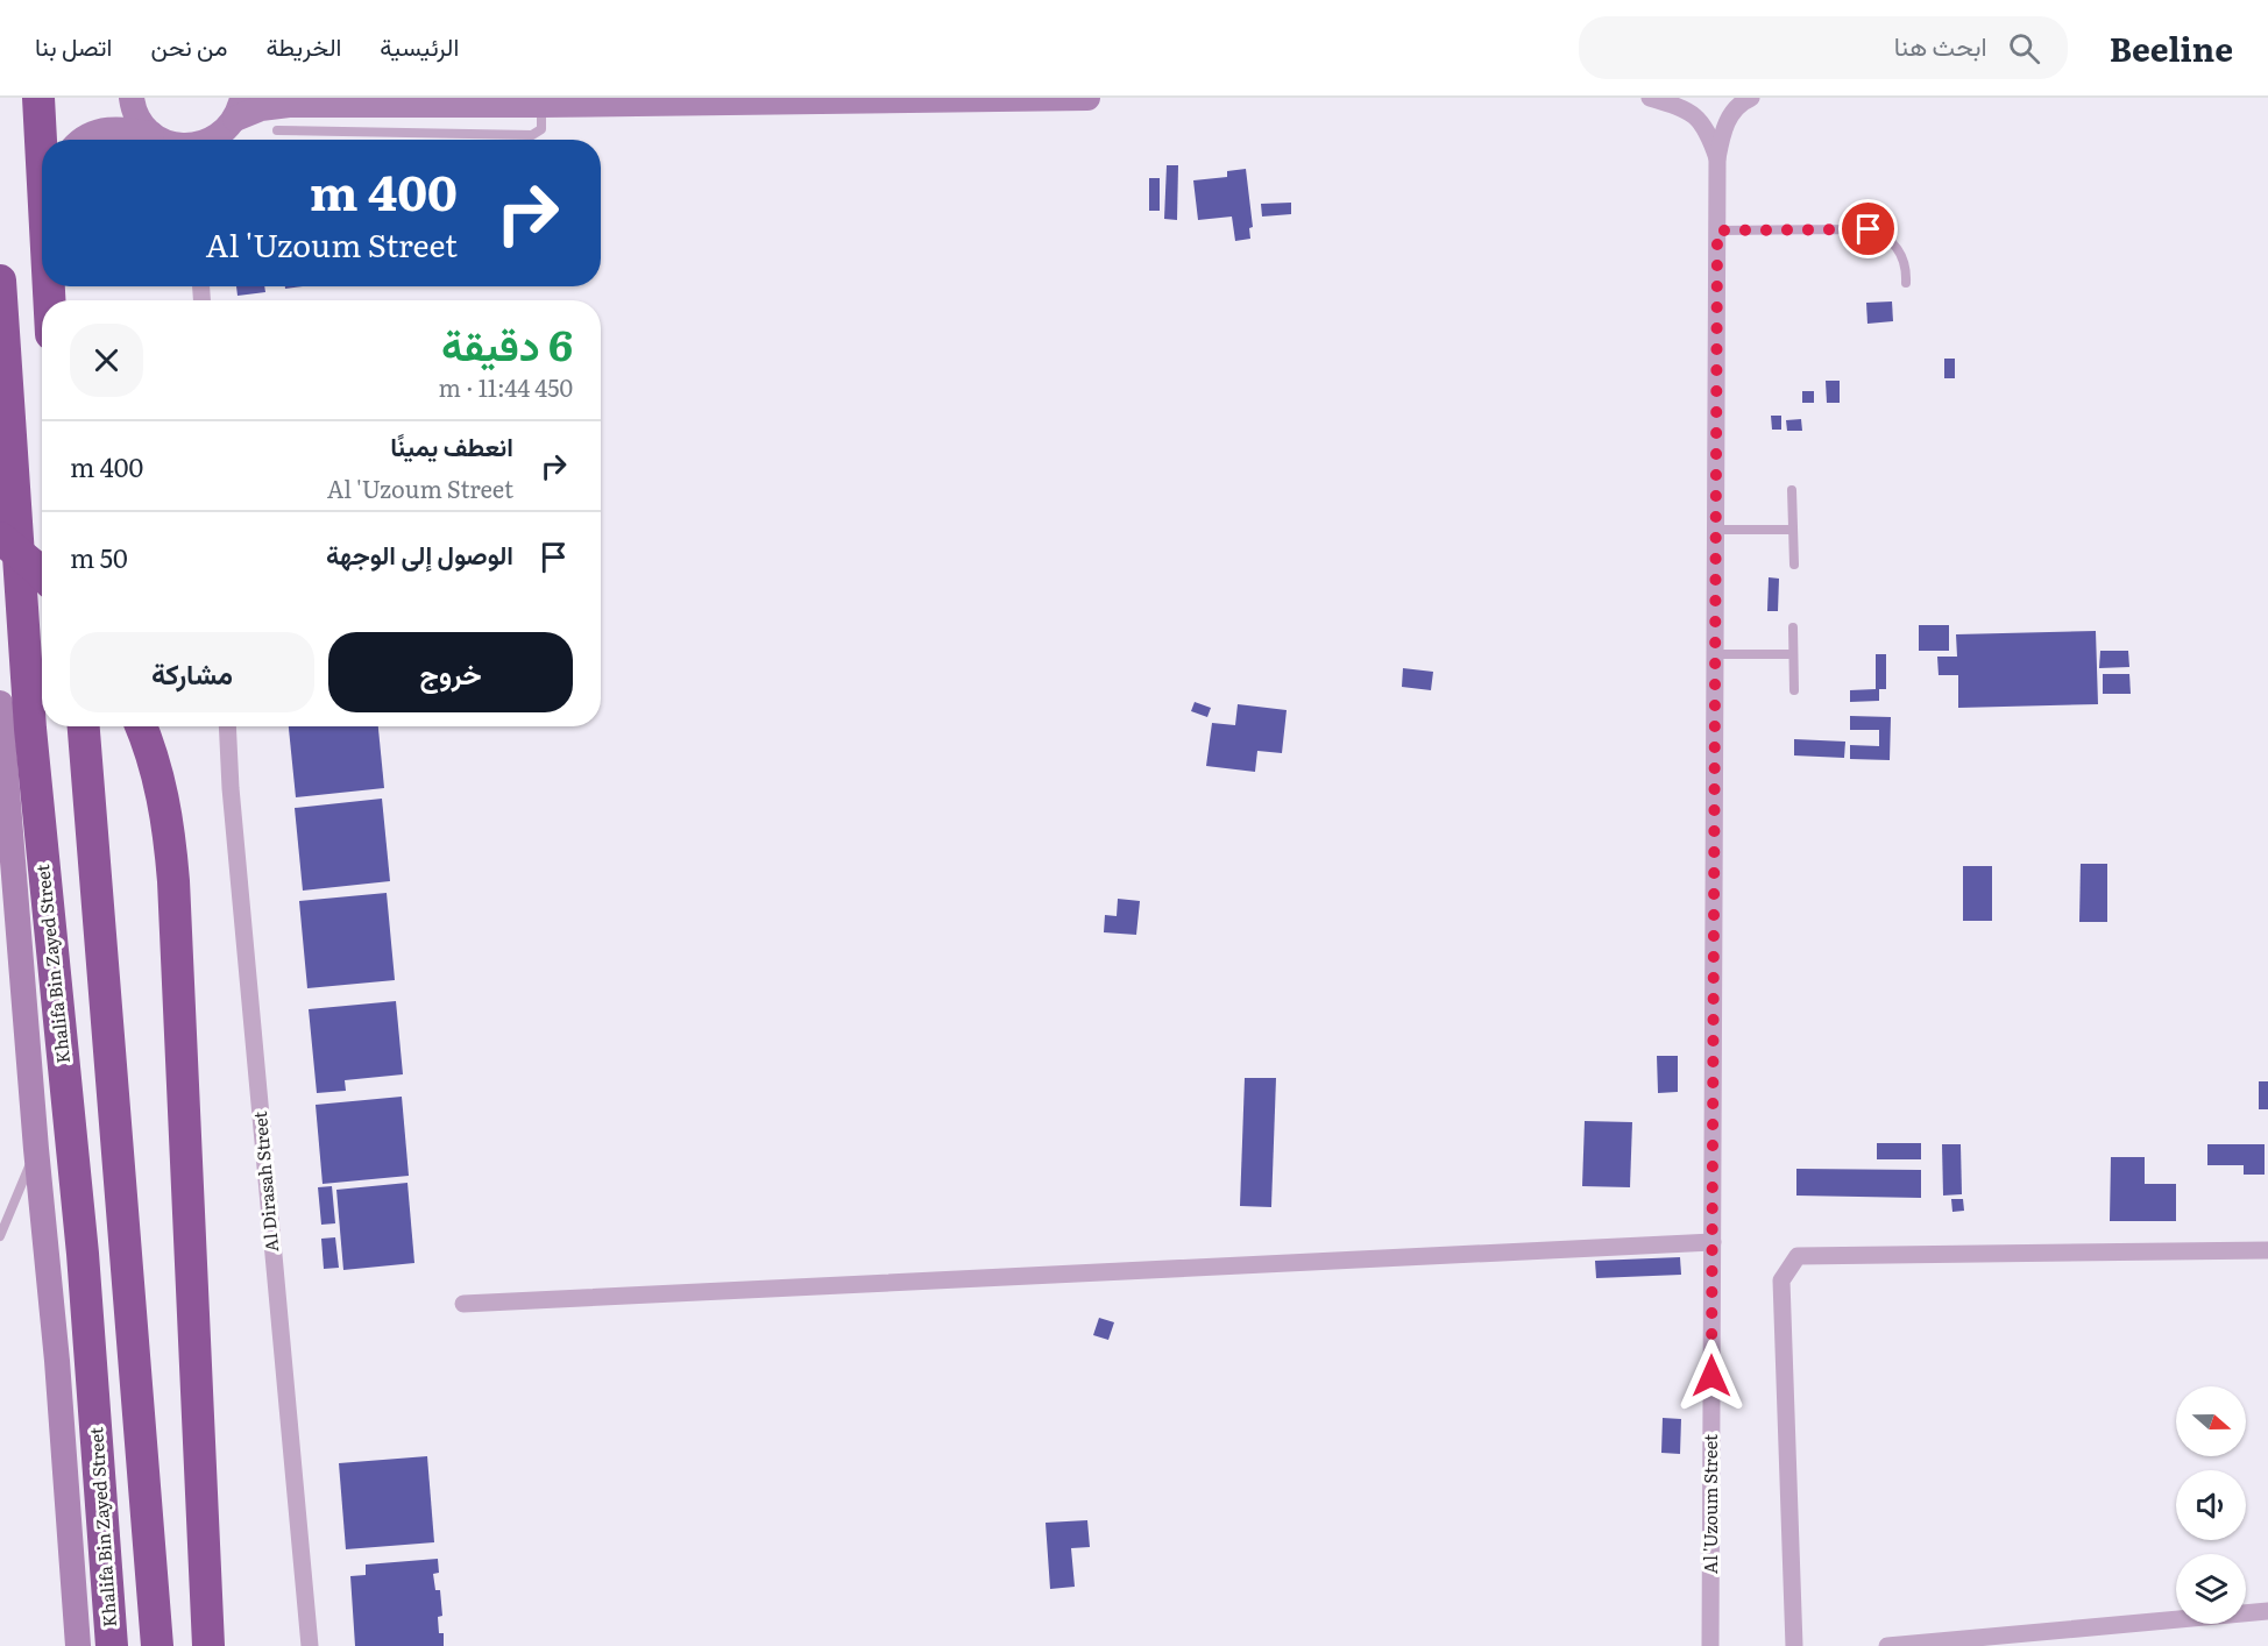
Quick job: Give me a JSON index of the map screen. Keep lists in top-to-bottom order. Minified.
{"streets":{"highway":["Khalifa Bin Zayed Street"],"street":["Al Dirasah Street","Al 'Uzoum Street"]},"north":"right","page":{"header":"Beeline","search":"ابحث هنا","nav":["الرئيسية","الخريطة","من نحن","اتصل بنا"],"turn":["400 m","Al 'Uzoum Street"],"heading":["6 دقيقة","450 m · 11:44"],"list":[{"name":"انعطف يمينًا","note":"Al 'Uzoum Street","value":"400 m"},{"name":"الوصول إلى الوجهة","value":"50 m"}],"buttons":["خروج","مشاركة"]}}
